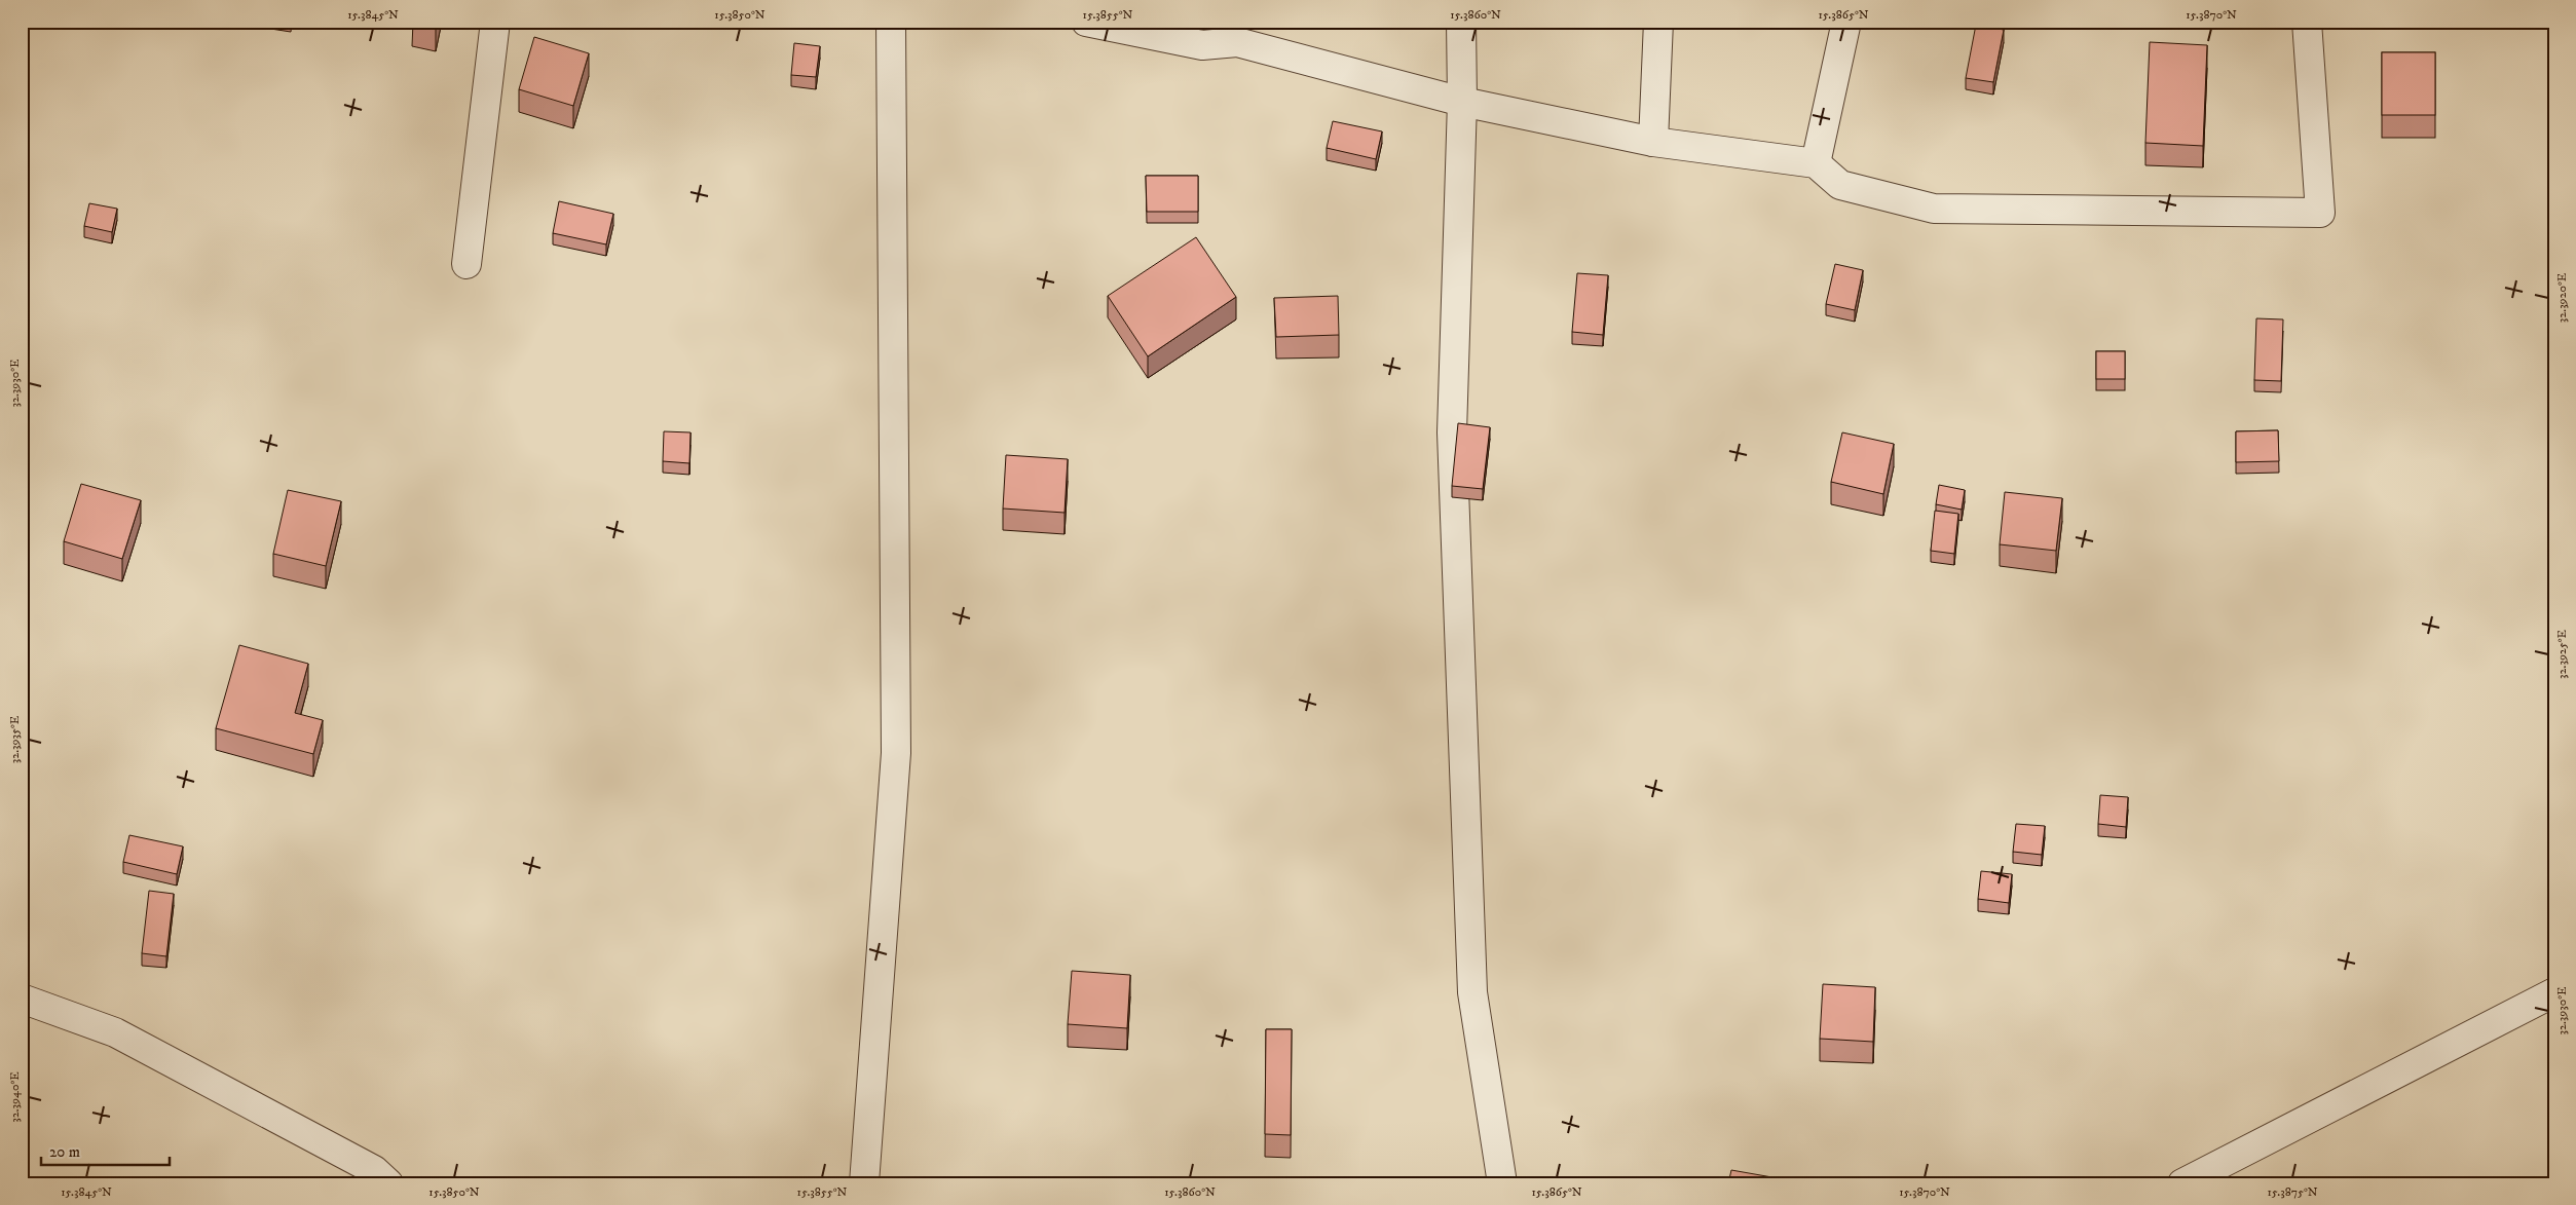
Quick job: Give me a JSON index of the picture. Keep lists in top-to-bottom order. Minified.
{"scale_bar":"20 m","coordinates":["15.3845°N","15.3850°N","15.3855°N","15.3860°N","15.3865°N","15.3870°N","32.3920°E","32.3930°E","32.3925°E","32.3935°E","32.3940°E","15.3875°N"]}
